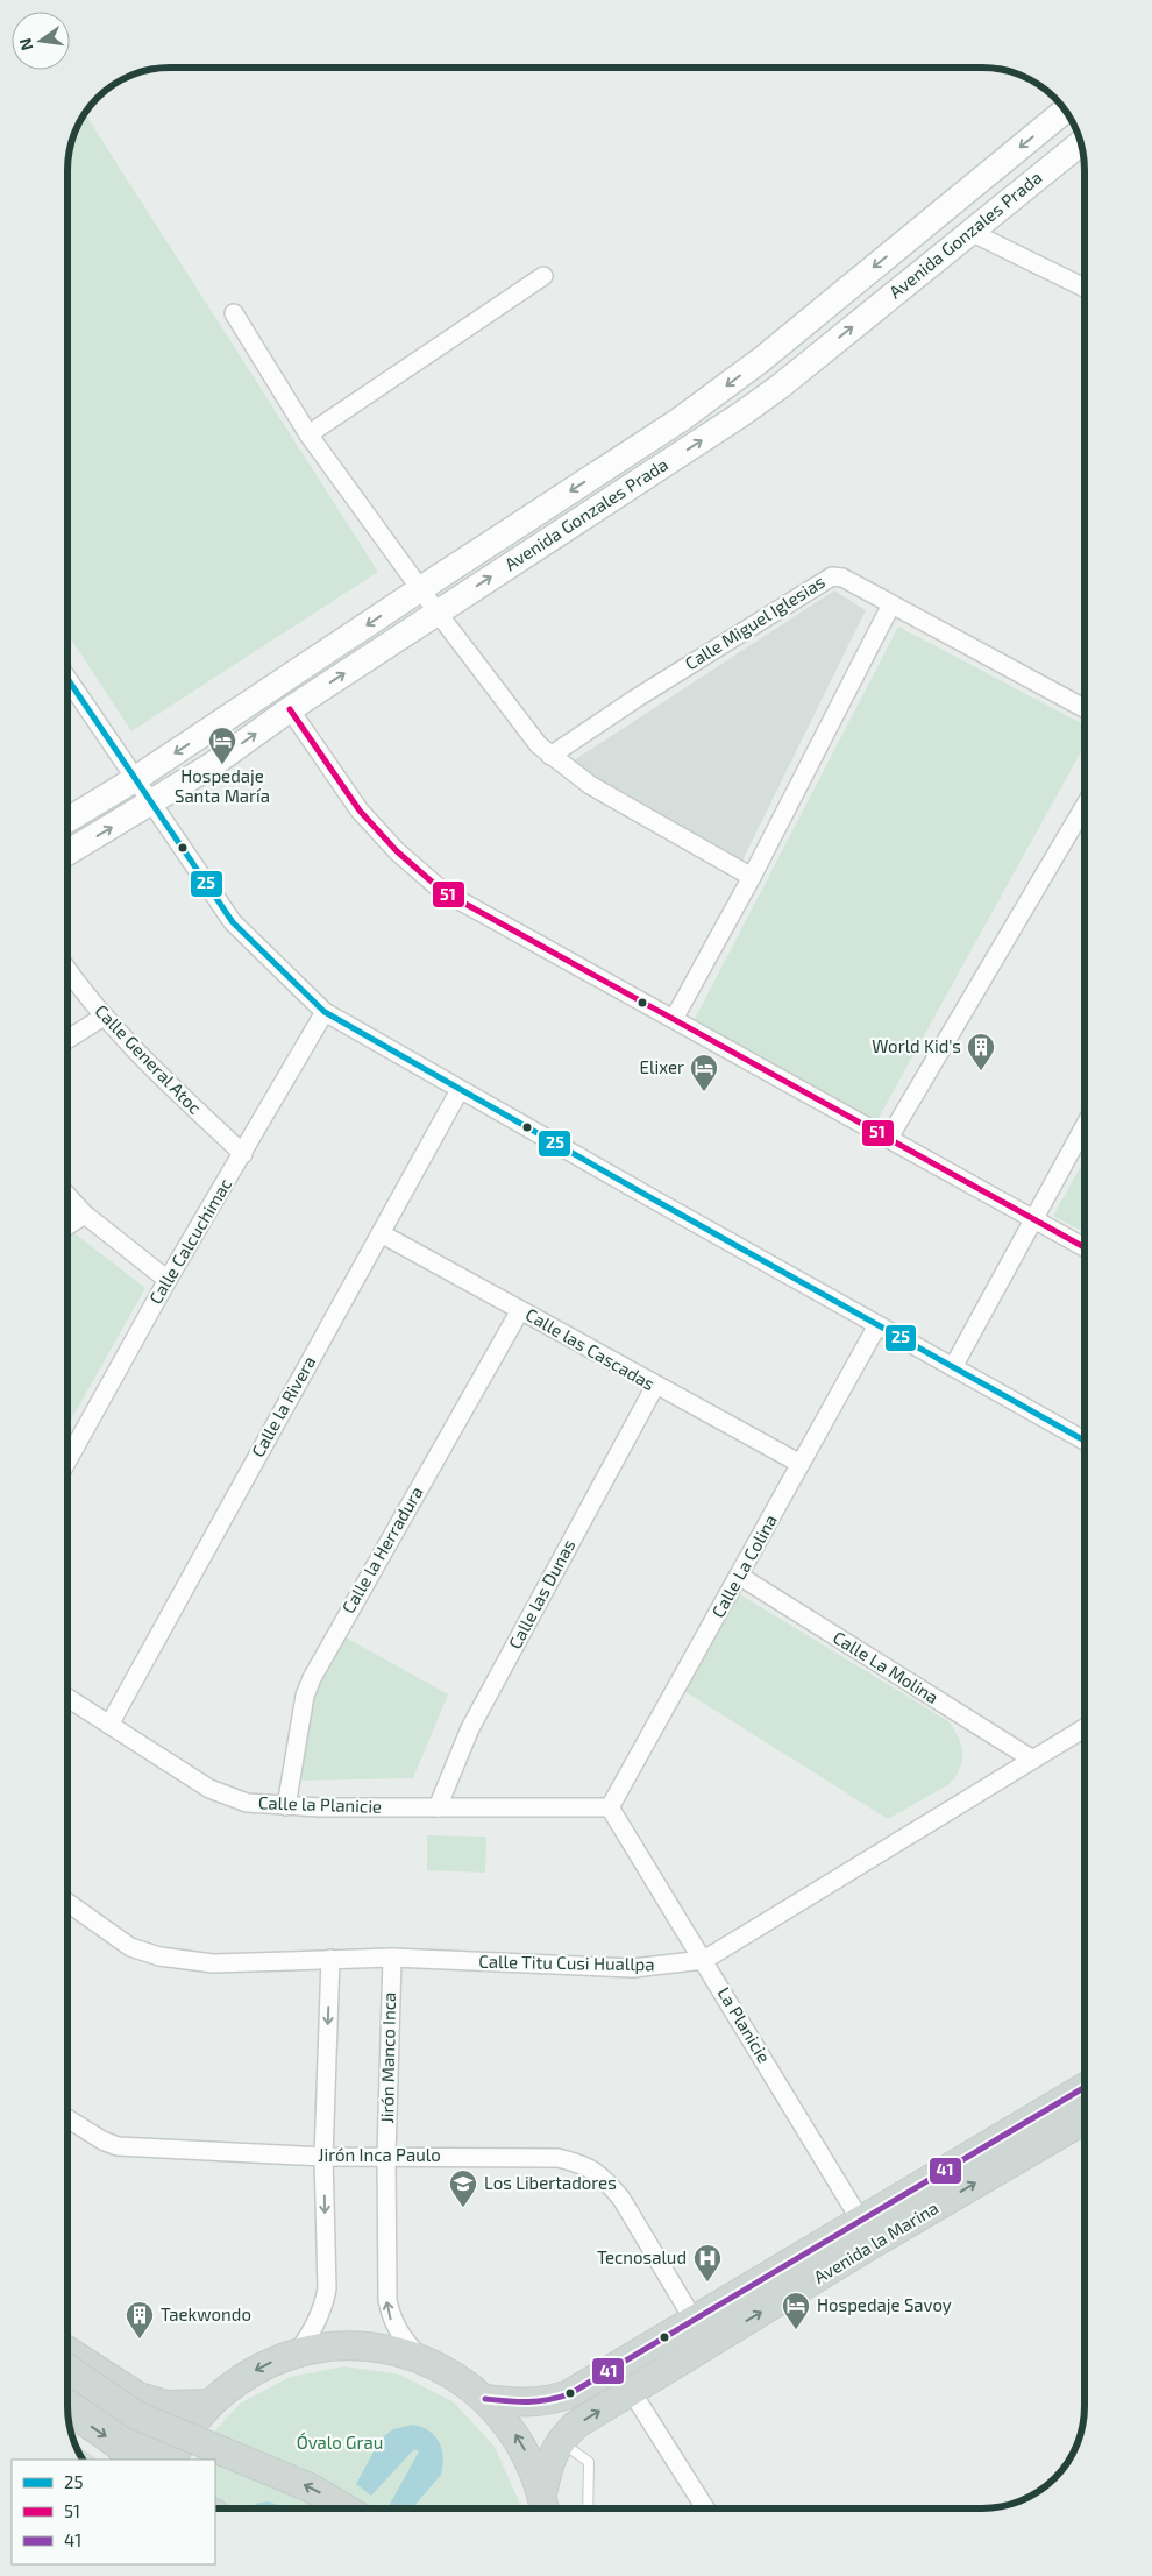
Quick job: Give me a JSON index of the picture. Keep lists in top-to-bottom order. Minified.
{"streets":{"main road":["Avenida la Marina"],"street":["Avenida Gonzales Prada","Calle Miguel Iglesias","Calle General Atoc","Calle Calcuchimac","Calle las Cascadas","Calle la Rivera","Calle la Herradura","Calle La Colina","Calle las Dunas","Calle La Molina","Calle la Planicie","Calle Titu Cusi Huallpa","La Planicie","Jirón Manco Inca","Jirón Inca Paulo"]},"crossings":[["Calle General Atoc","Calle Calcuchimac"],["Calle las Cascadas","Calle la Rivera"],["Calle las Cascadas","Calle la Herradura"],["Calle las Cascadas","Calle La Colina"],["Calle las Cascadas","Calle las Dunas"],["Calle la Rivera","Calle la Planicie"],["Calle la Herradura","Calle la Planicie"],["Calle La Colina","Calle La Molina"],["Calle La Colina","Calle la Planicie"],["Calle La Colina","La Planicie"],["Calle las Dunas","Calle la Planicie"],["Calle La Molina","Calle Titu Cusi Huallpa"],["Calle la Planicie","La Planicie"],["Calle Titu Cusi Huallpa","La Planicie"],["Calle Titu Cusi Huallpa","Jirón Manco Inca"],["La Planicie","Avenida la Marina"],["Jirón Manco Inca","Jirón Inca Paulo"],["Jirón Inca Paulo","Avenida la Marina"]],"parks":["Óvalo Grau"],"places":{"hotel":["Hospedaje Santa María","Elixer","Hospedaje Savoy"],"building":["World Kid's","Taekwondo"],"school or university":["Los Libertadores"],"hospital":["Tecnosalud"]},"lines":["transit line 25","transit line 51","transit line 41"],"legend":["25","51","41"],"north":"left"}
